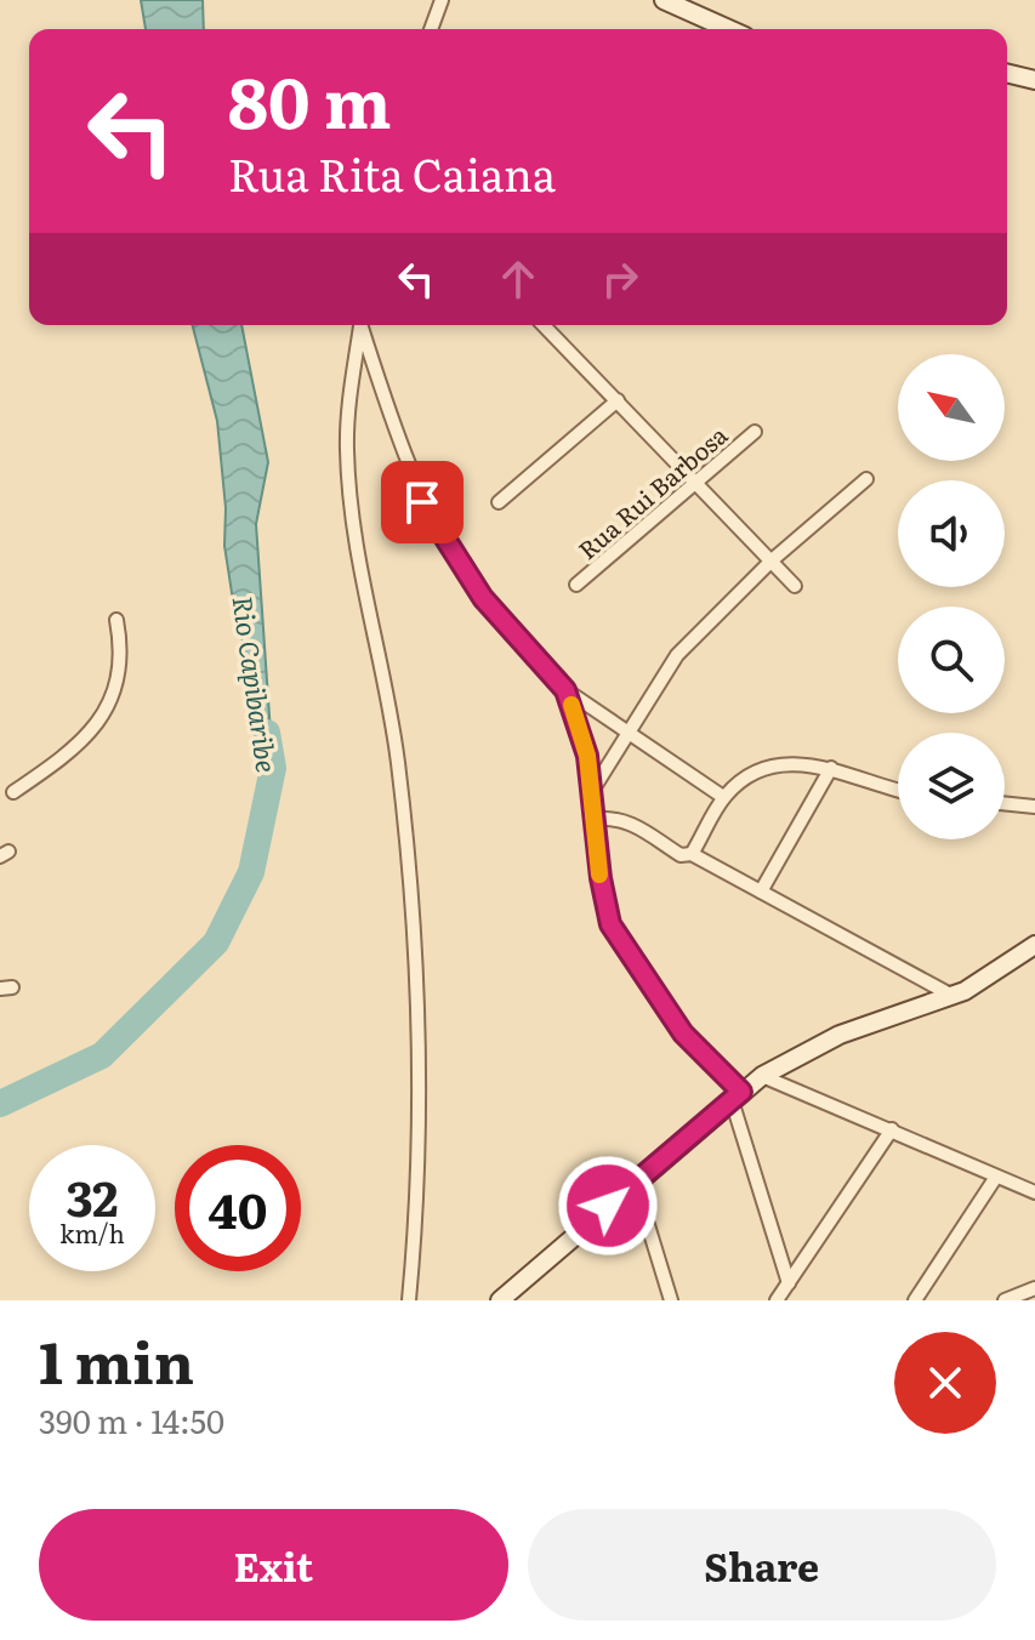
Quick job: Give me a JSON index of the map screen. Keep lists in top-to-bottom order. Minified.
{"streets":{"street":["Rua Rui Barbosa"]},"water":["Rio Capibaribe"],"north":"top left","page":{"turn":["80 m","Rua Rita Caiana"],"speed":"32 km/h","limit":"40","heading":["1 min","390 m · 14:50"],"buttons":["Exit","Share"]}}
